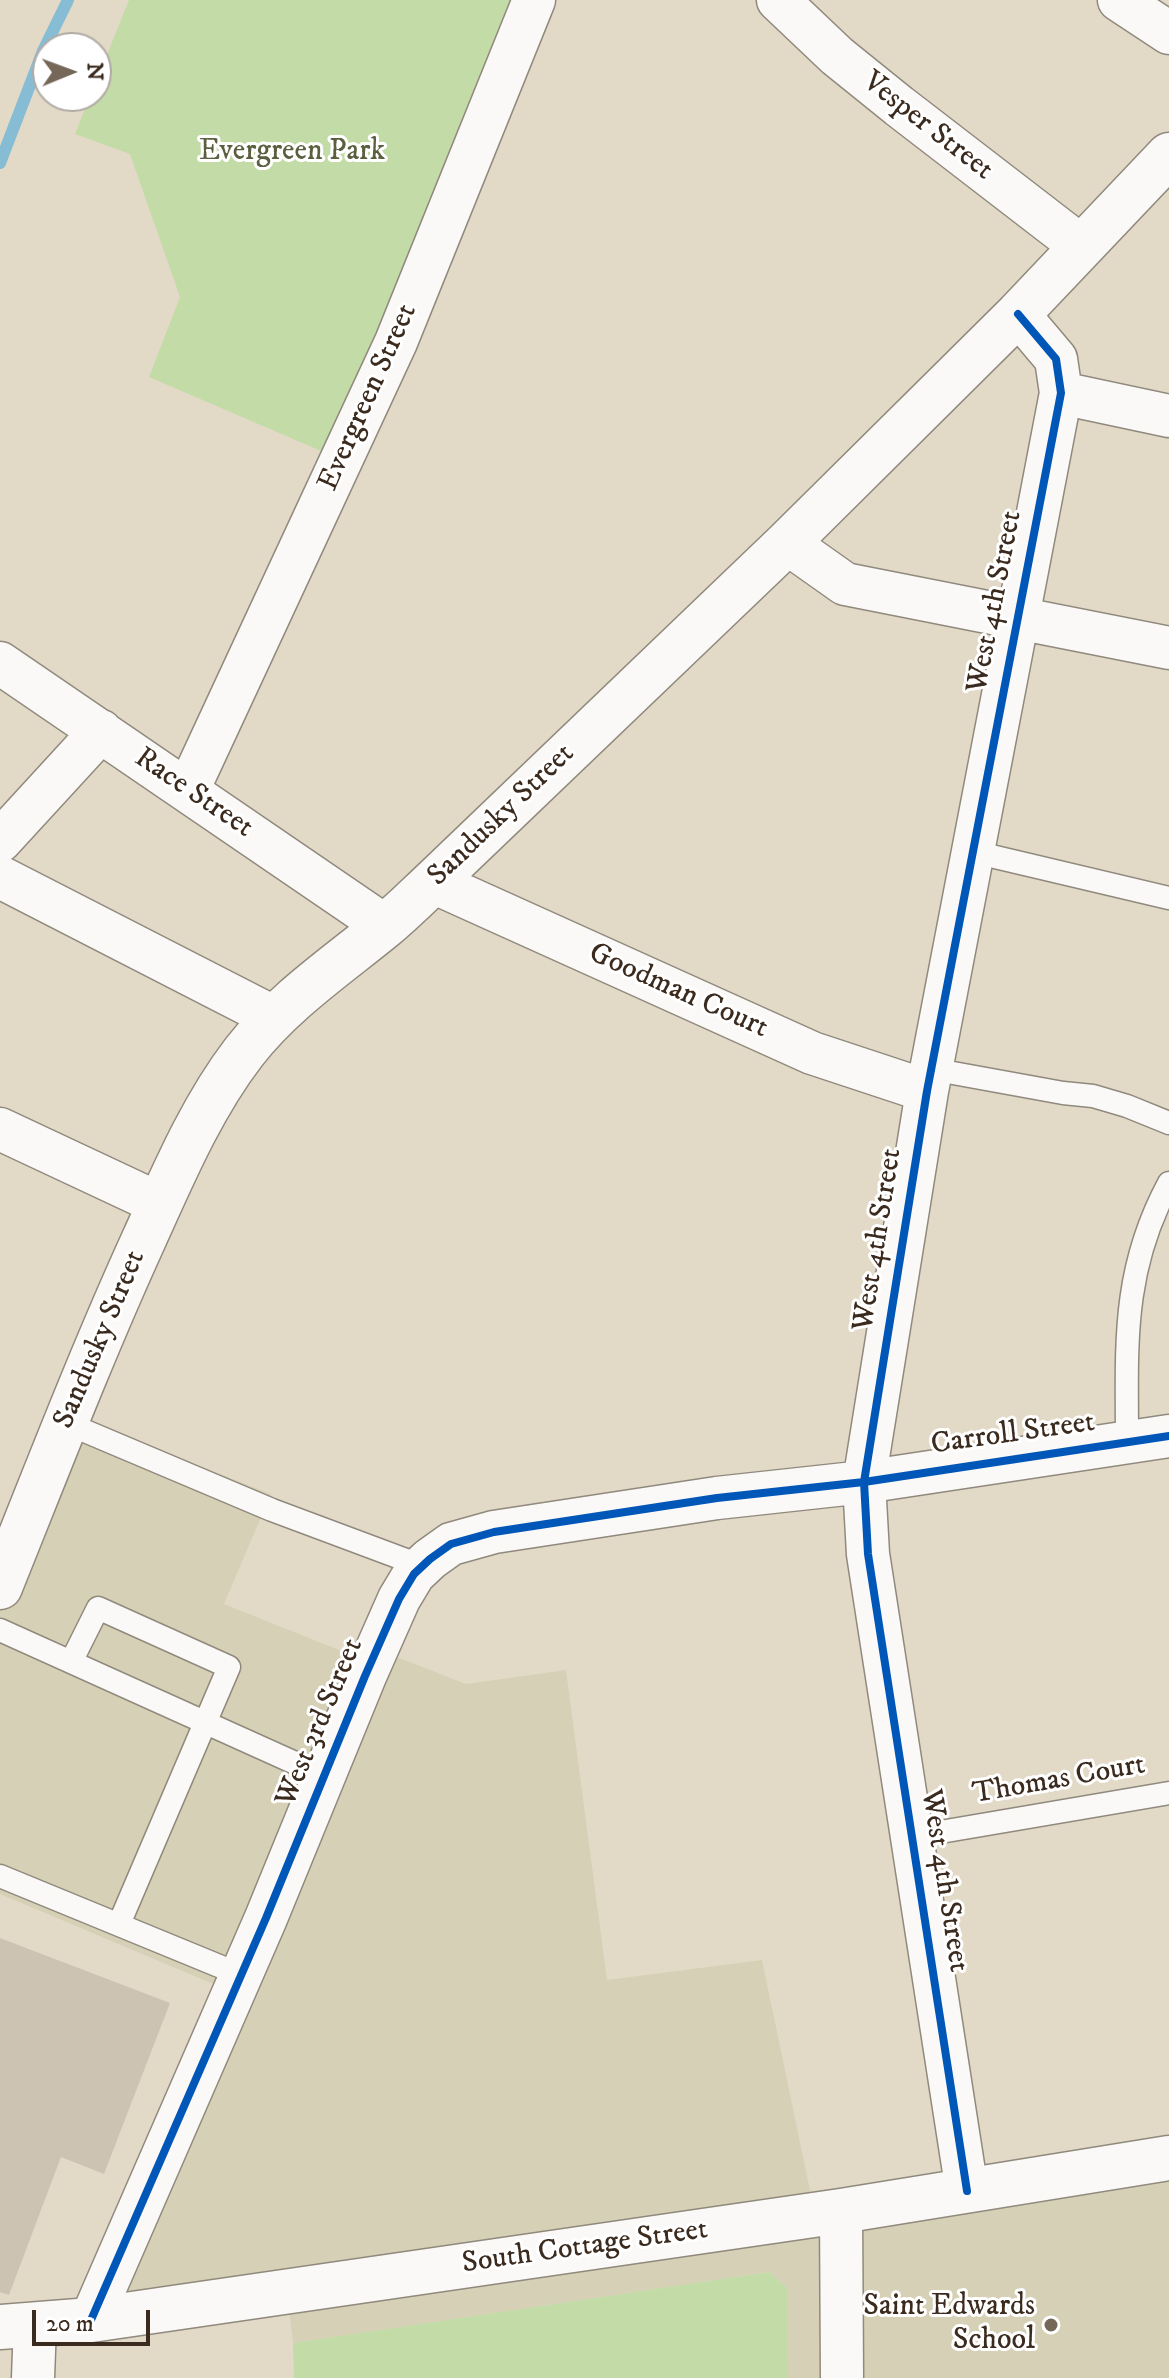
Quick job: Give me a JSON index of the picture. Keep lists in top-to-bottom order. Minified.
{"streets":{"main road":["Sandusky Street","South Cottage Street"],"street":["Vesper Street","Evergreen Street","West 4th Street","Race Street","Goodman Court","Carroll Street","West 3rd Street"],"lane":["Thomas Court"]},"crossings":[["Vesper Street","Sandusky Street"],["Evergreen Street","Race Street"],["West 4th Street","Sandusky Street"],["West 4th Street","Goodman Court"],["West 4th Street","Carroll Street"],["West 4th Street","West 3rd Street"],["West 4th Street","Thomas Court"],["West 4th Street","South Cottage Street"],["Race Street","Sandusky Street"],["Sandusky Street","Goodman Court"],["Carroll Street","West 3rd Street"],["West 3rd Street","South Cottage Street"]],"parks":["Evergreen Park"],"places":["Saint Edwards School"],"scale_bar":"20 m","north":"right"}
